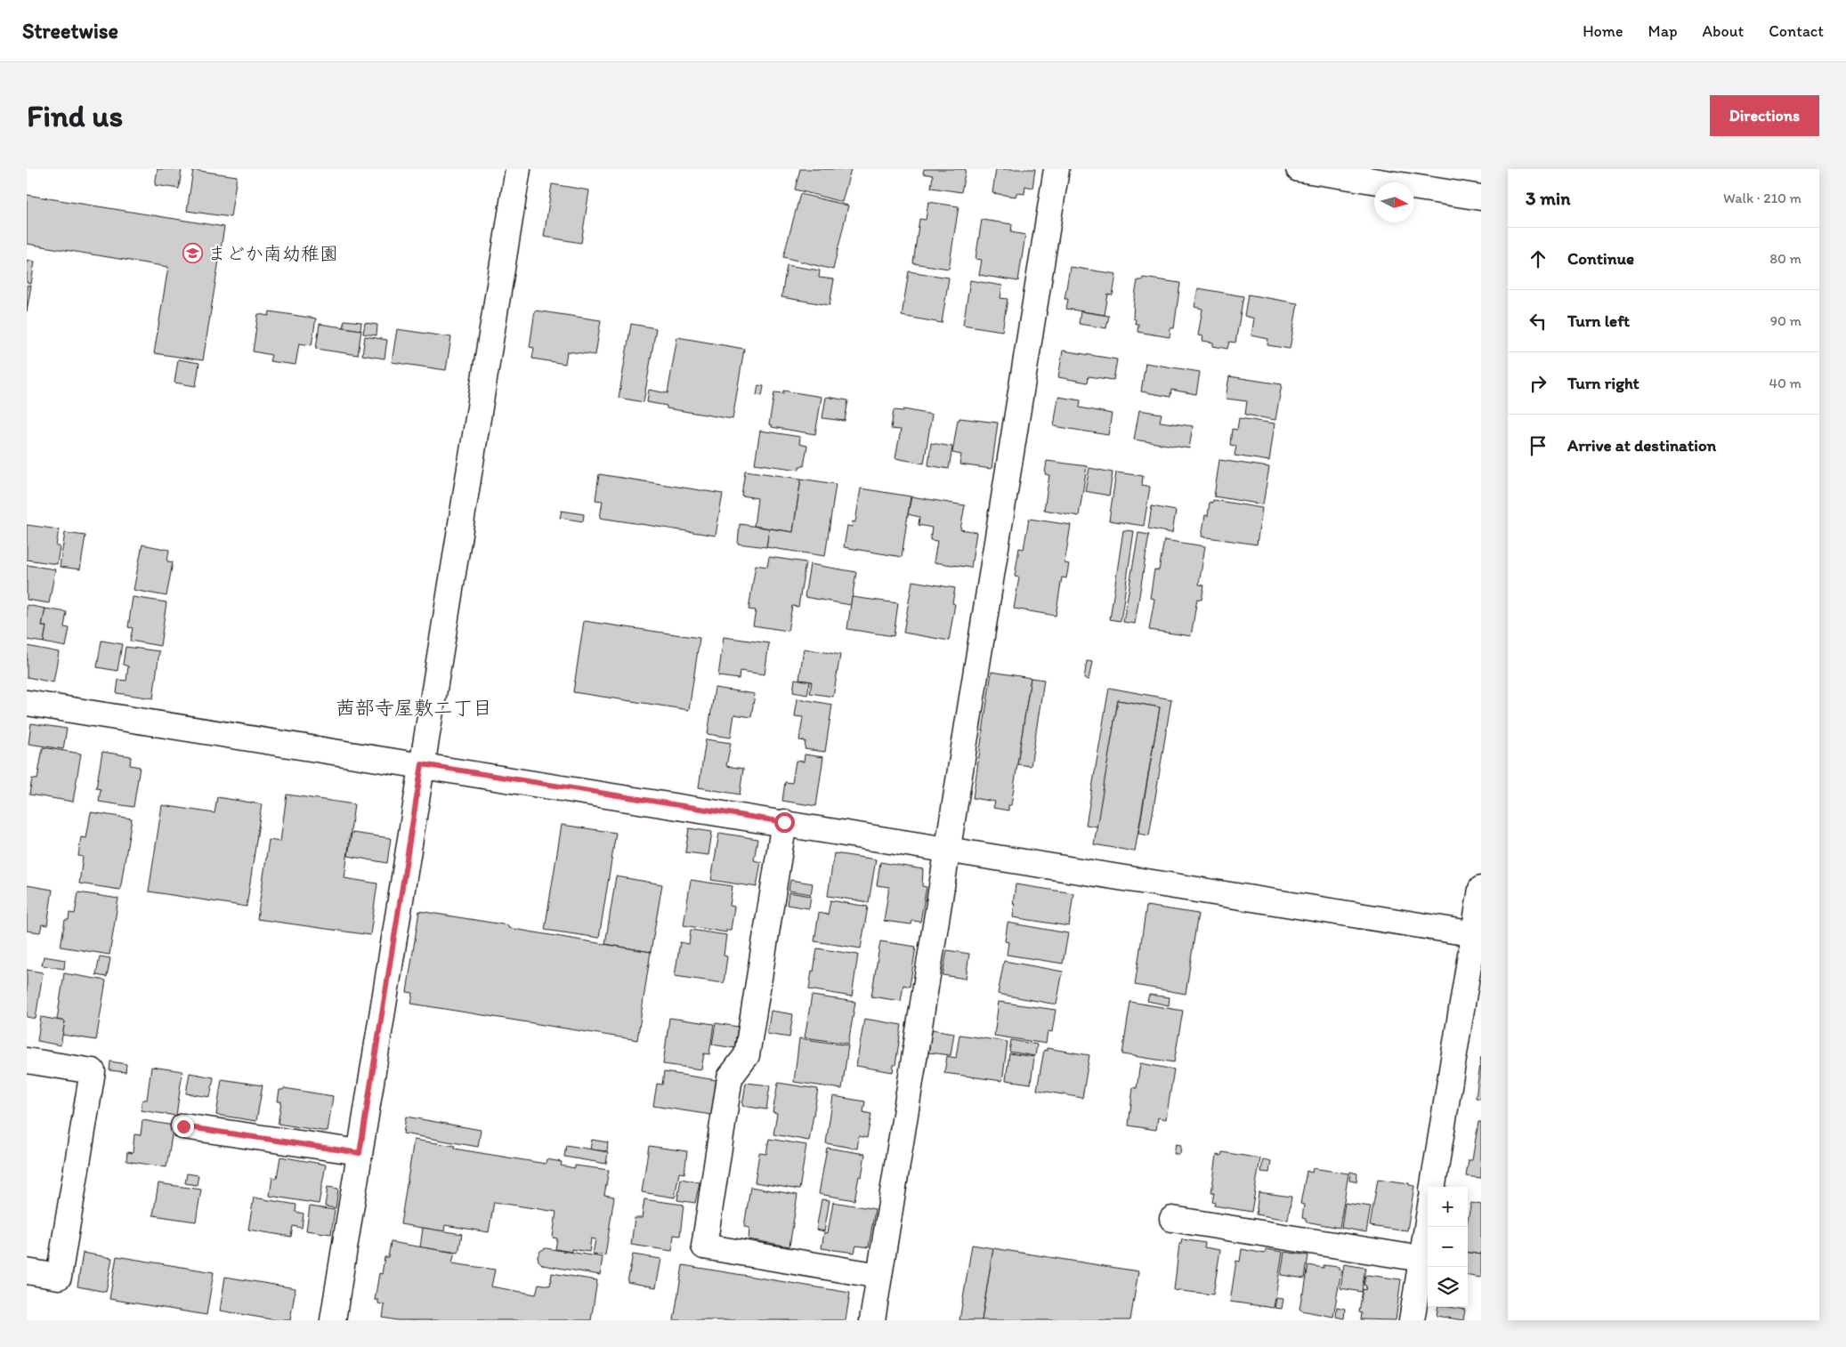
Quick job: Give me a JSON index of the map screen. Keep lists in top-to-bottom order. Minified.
{"districts":["茜部寺屋敷二丁目"],"places":{"school or university":["まどか南幼稚園"]},"north":"right","page":{"header":"Streetwise","nav":["Home","Map","About","Contact"],"buttons":"Directions","title":"Find us","heading":["3 min","Walk · 210 m"],"list":[["Continue","80 m"],["Turn left","90 m"],["Turn right","40 m"],"Arrive at destination"],"map_buttons":["+","−"]}}
